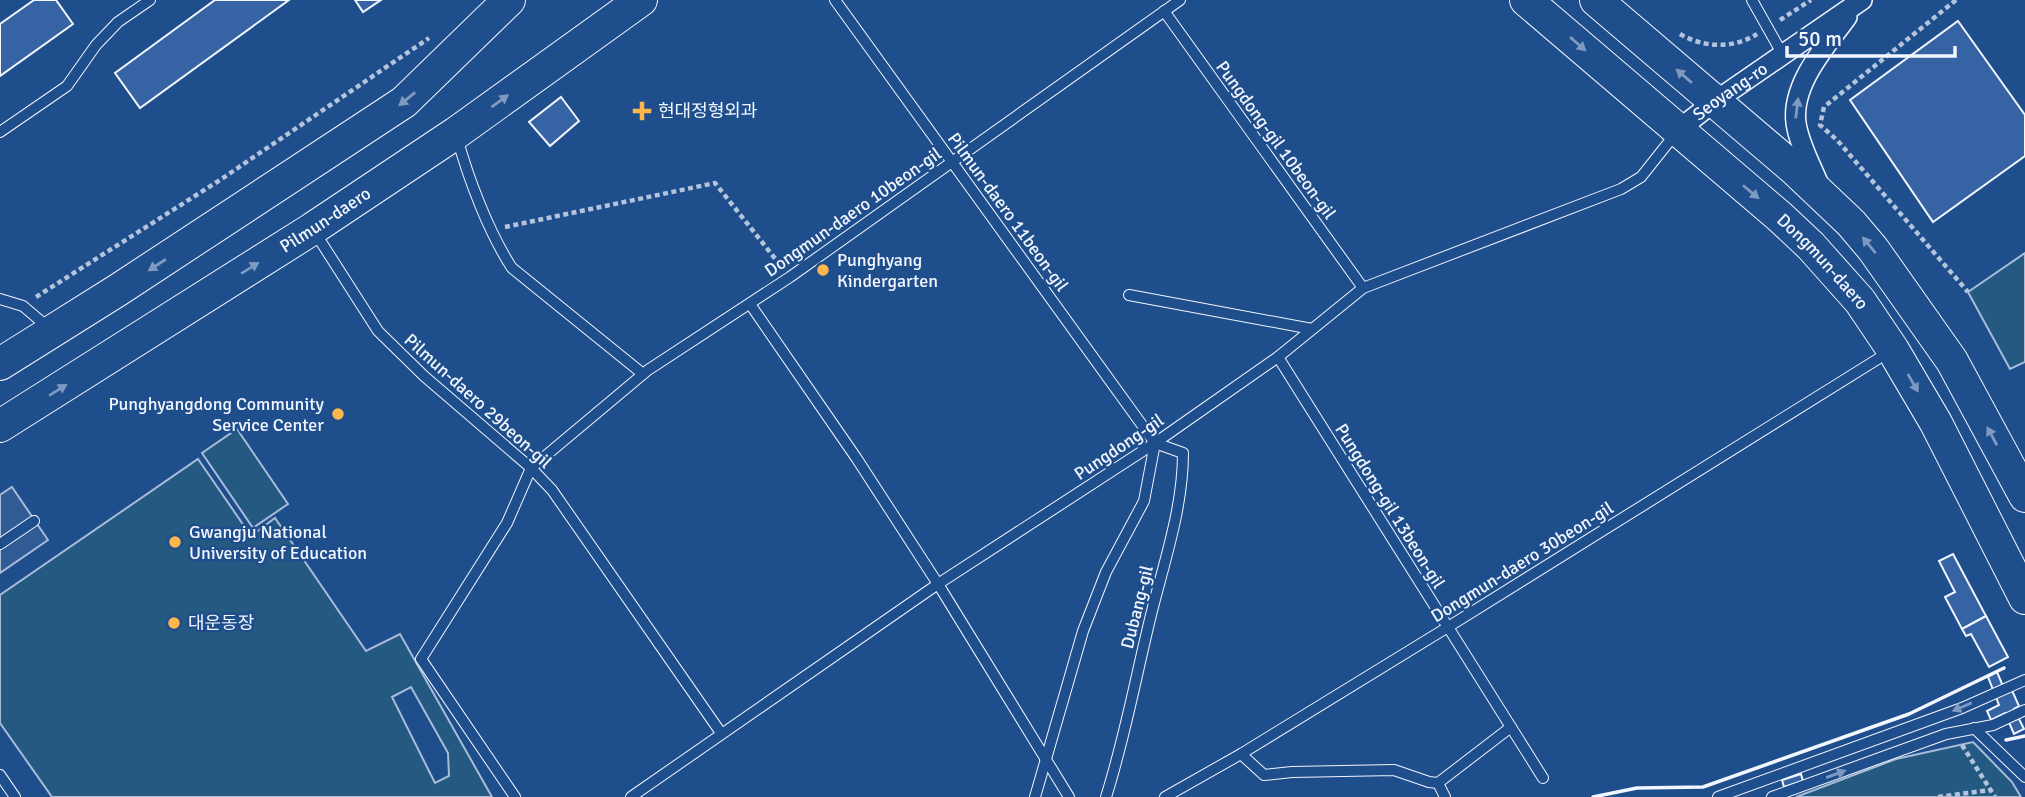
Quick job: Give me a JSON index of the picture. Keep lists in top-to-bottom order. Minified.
{"streets":{"main road":["Pilmun-daero","Dongmun-daero"],"street":["Seoyang-ro"],"lane":["Pungdong-gil 10beon-gil","Dongmun-daero 10beon-gil","Pilmun-daero 11beon-gil","Pilmun-daero 29beon-gil","Pungdong-gil","Pungdong-gil 13beon-gil","Dongmun-daero 30beon-gil","Dubang-gil"]},"crossings":[["Seoyang-ro","Dongmun-daero"],["Seoyang-ro","Pungdong-gil"],["Pungdong-gil 10beon-gil","Dongmun-daero 10beon-gil"],["Pungdong-gil 10beon-gil","Pungdong-gil"],["Dongmun-daero 10beon-gil","Pilmun-daero 11beon-gil"],["Dongmun-daero 10beon-gil","Pilmun-daero 29beon-gil"],["Pilmun-daero 11beon-gil","Pungdong-gil"],["Pilmun-daero 11beon-gil","Dubang-gil"],["Pilmun-daero","Pilmun-daero 29beon-gil"],["Dongmun-daero","Pungdong-gil"],["Dongmun-daero","Dongmun-daero 30beon-gil"],["Pilmun-daero 29beon-gil","Pungdong-gil"],["Pungdong-gil","Pungdong-gil 13beon-gil"],["Pungdong-gil","Dubang-gil"],["Pungdong-gil 13beon-gil","Dongmun-daero 30beon-gil"]],"places":{"health":["현대정형외과"],"other":["Punghyang Kindergarten","Punghyangdong Community Service Center","Gwangju National University of Education","대운동장"]},"scale_bar":"50 m"}
